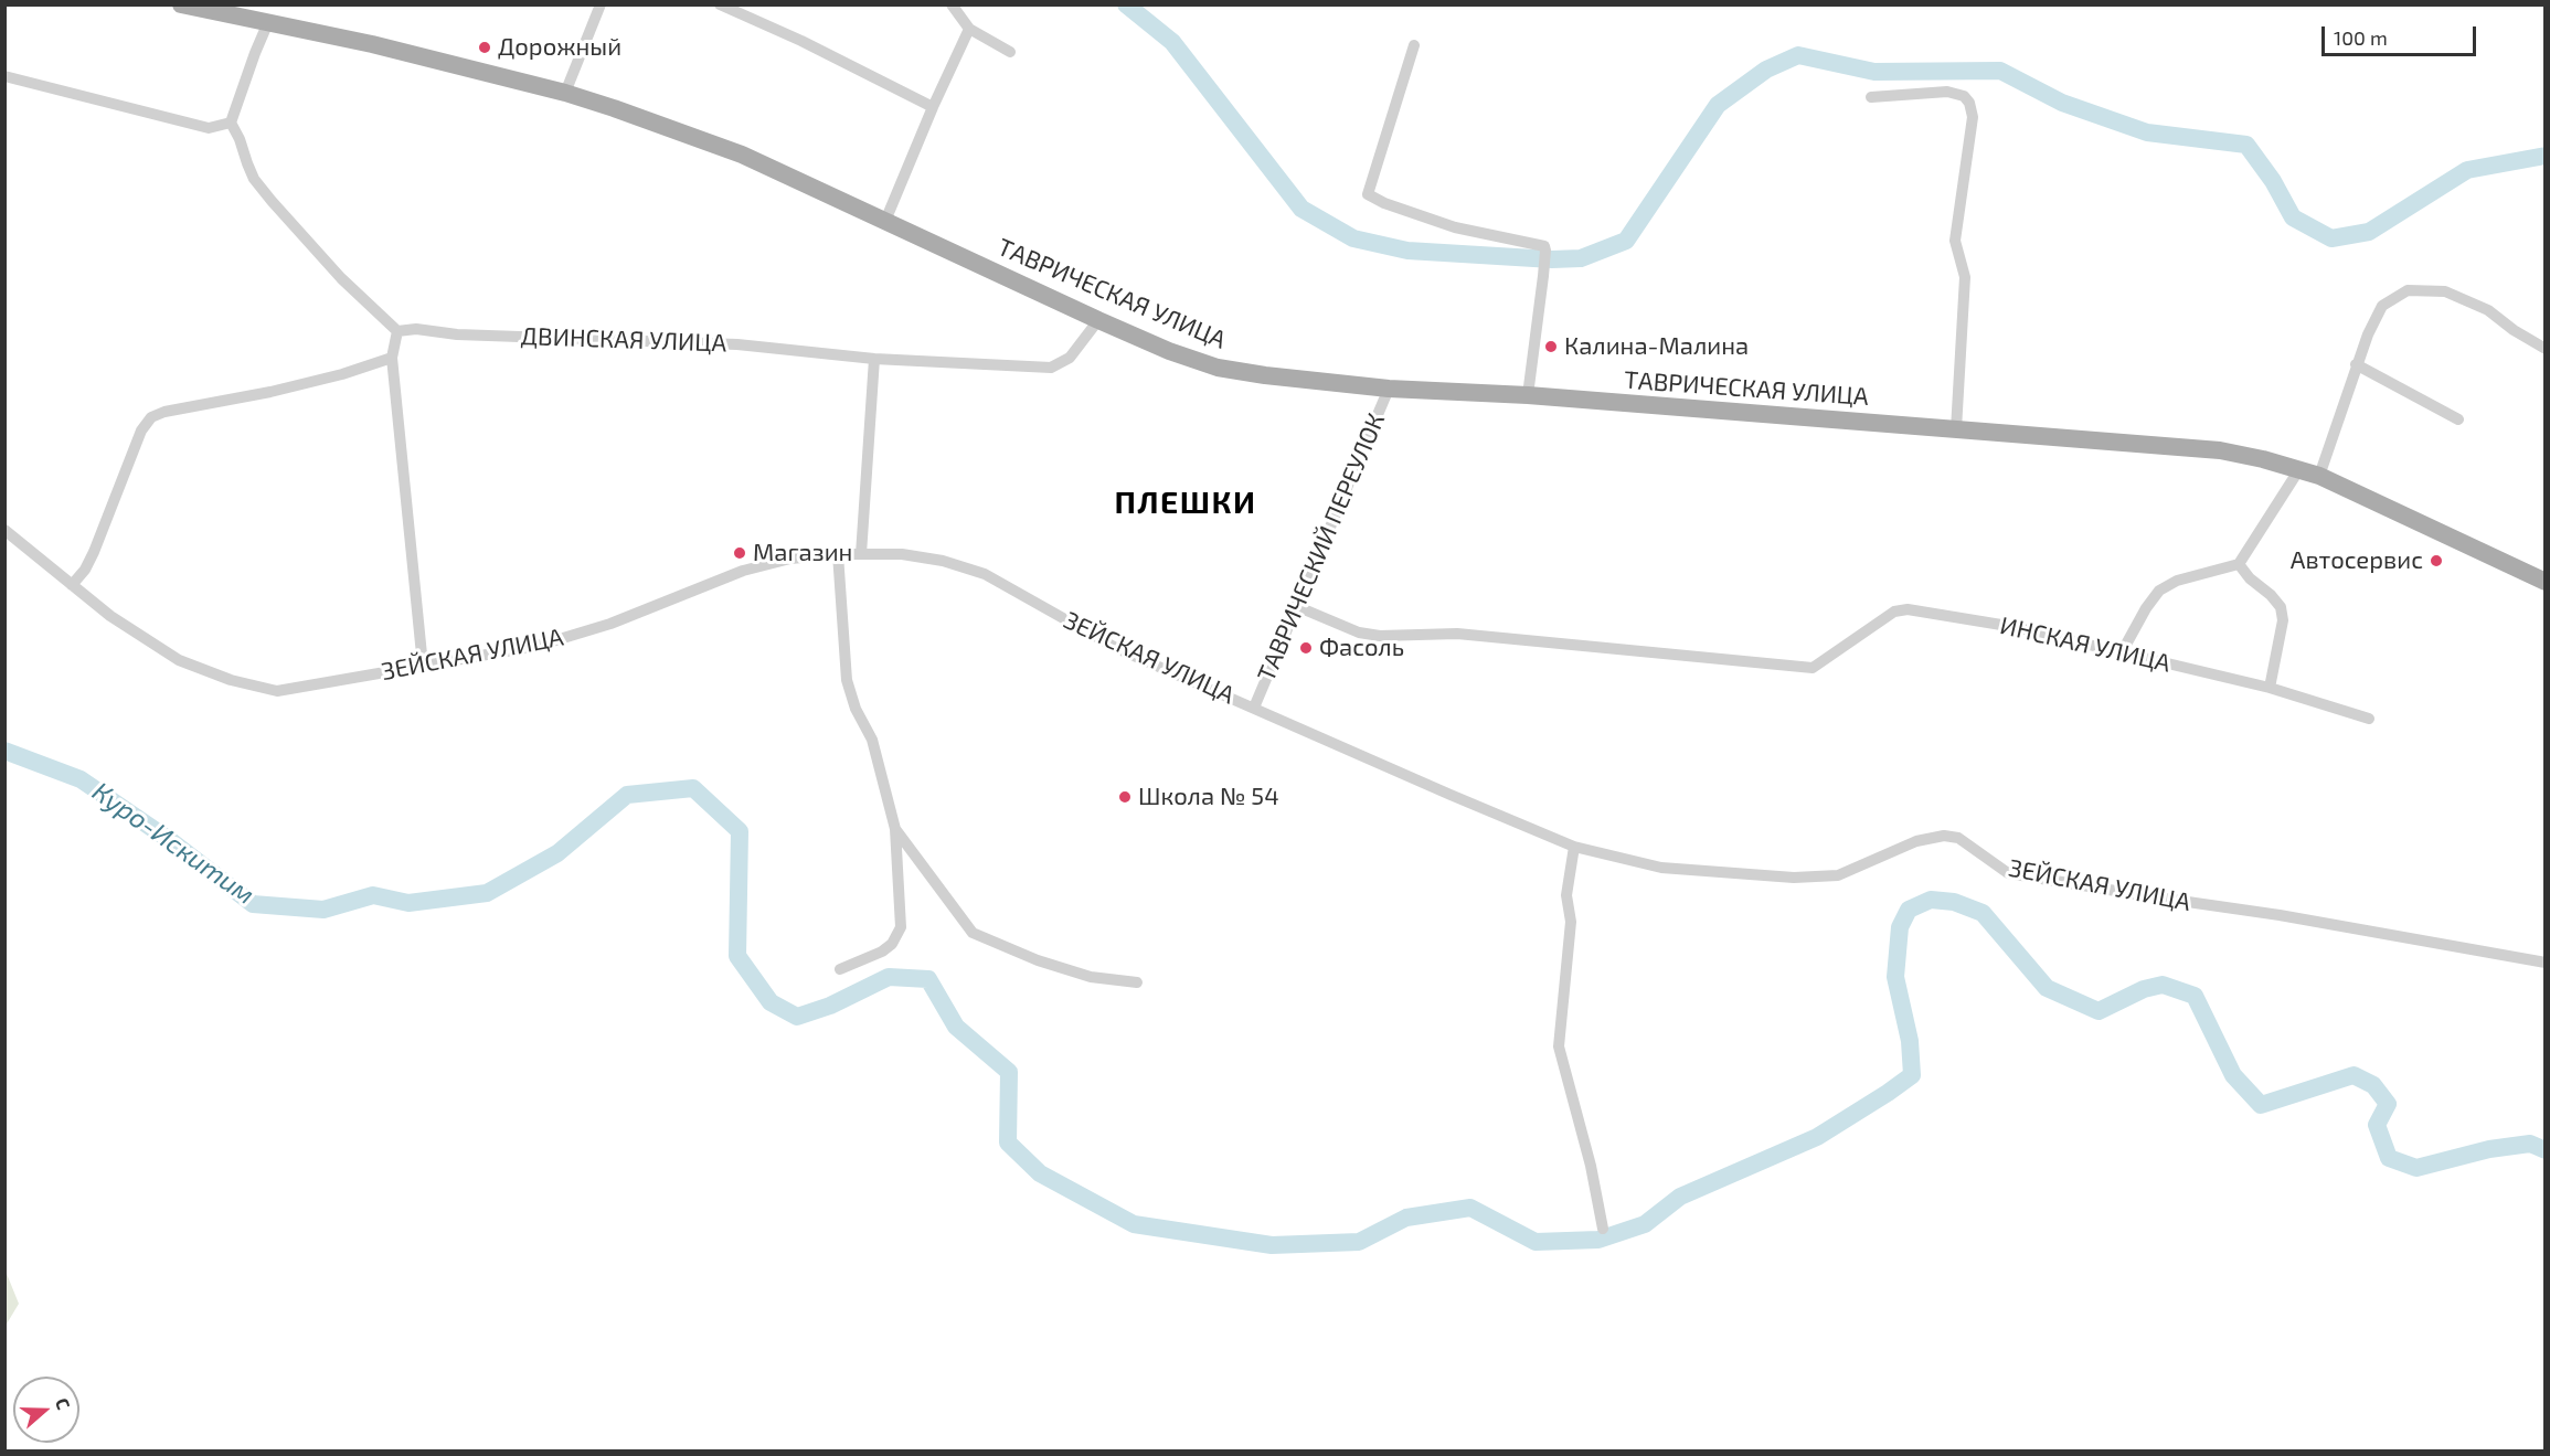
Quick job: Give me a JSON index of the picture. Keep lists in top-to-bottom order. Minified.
{"streets":{"main road":["ТАВРИЧЕСКАЯ УЛИЦА"],"street":["ДВИНСКАЯ УЛИЦА","ТАВРИЧЕСКИЙ ПЕРЕУЛОК","ИНСКАЯ УЛИЦА","ЗЕЙСКАЯ УЛИЦА"]},"crossings":[["ТАВРИЧЕСКАЯ УЛИЦА","ДВИНСКАЯ УЛИЦА"],["ТАВРИЧЕСКАЯ УЛИЦА","ТАВРИЧЕСКИЙ ПЕРЕУЛОК"],["ТАВРИЧЕСКИЙ ПЕРЕУЛОК","ИНСКАЯ УЛИЦА"],["ТАВРИЧЕСКИЙ ПЕРЕУЛОК","ЗЕЙСКАЯ УЛИЦА"]],"districts":["ПЛЕШКИ"],"water":["Куро-Искитим"],"places":["Дорожный","Калина-Малина","Магазин","Автосервис","Фасоль","Школа № 54"],"scale_bar":"100 m","north":"right"}
